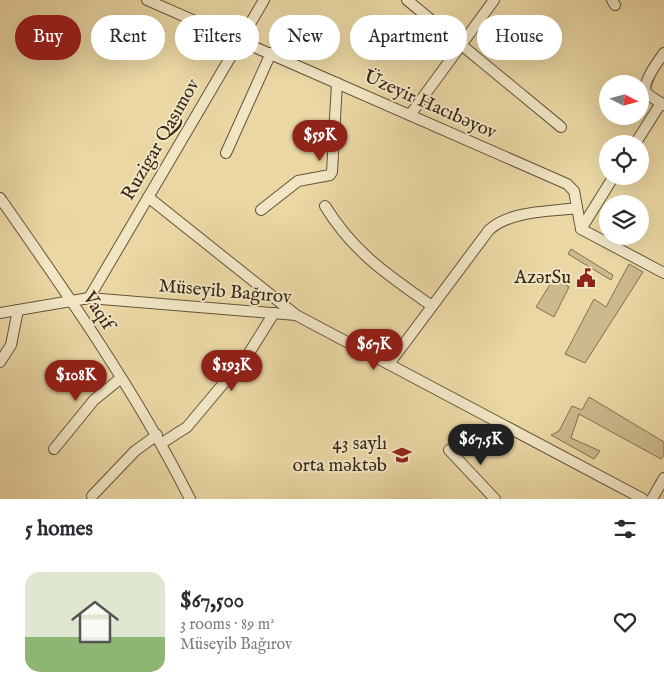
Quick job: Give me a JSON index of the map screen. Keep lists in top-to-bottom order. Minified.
{"streets":{"street":["Üzeyir Hacıbəyov","Ruzigar Qasımov","Müseyib Bağırov","Vaqif"]},"crossings":[["Ruzigar Qasımov","Müseyib Bağırov"],["Müseyib Bağırov","Vaqif"]],"places":{"public building":["AzərSu"],"school or university":["43 saylı orta məktəb"]},"north":"right","page":{"chip":["Buy","Rent","Filters","New","Apartment","House"],"price":["$59K","$67K","$193K","$108K","$67.5K"],"heading":"5 homes","list":[{"name":"$67,500","note":"3 rooms · 89 m² · Müseyib Bağırov"}]}}
